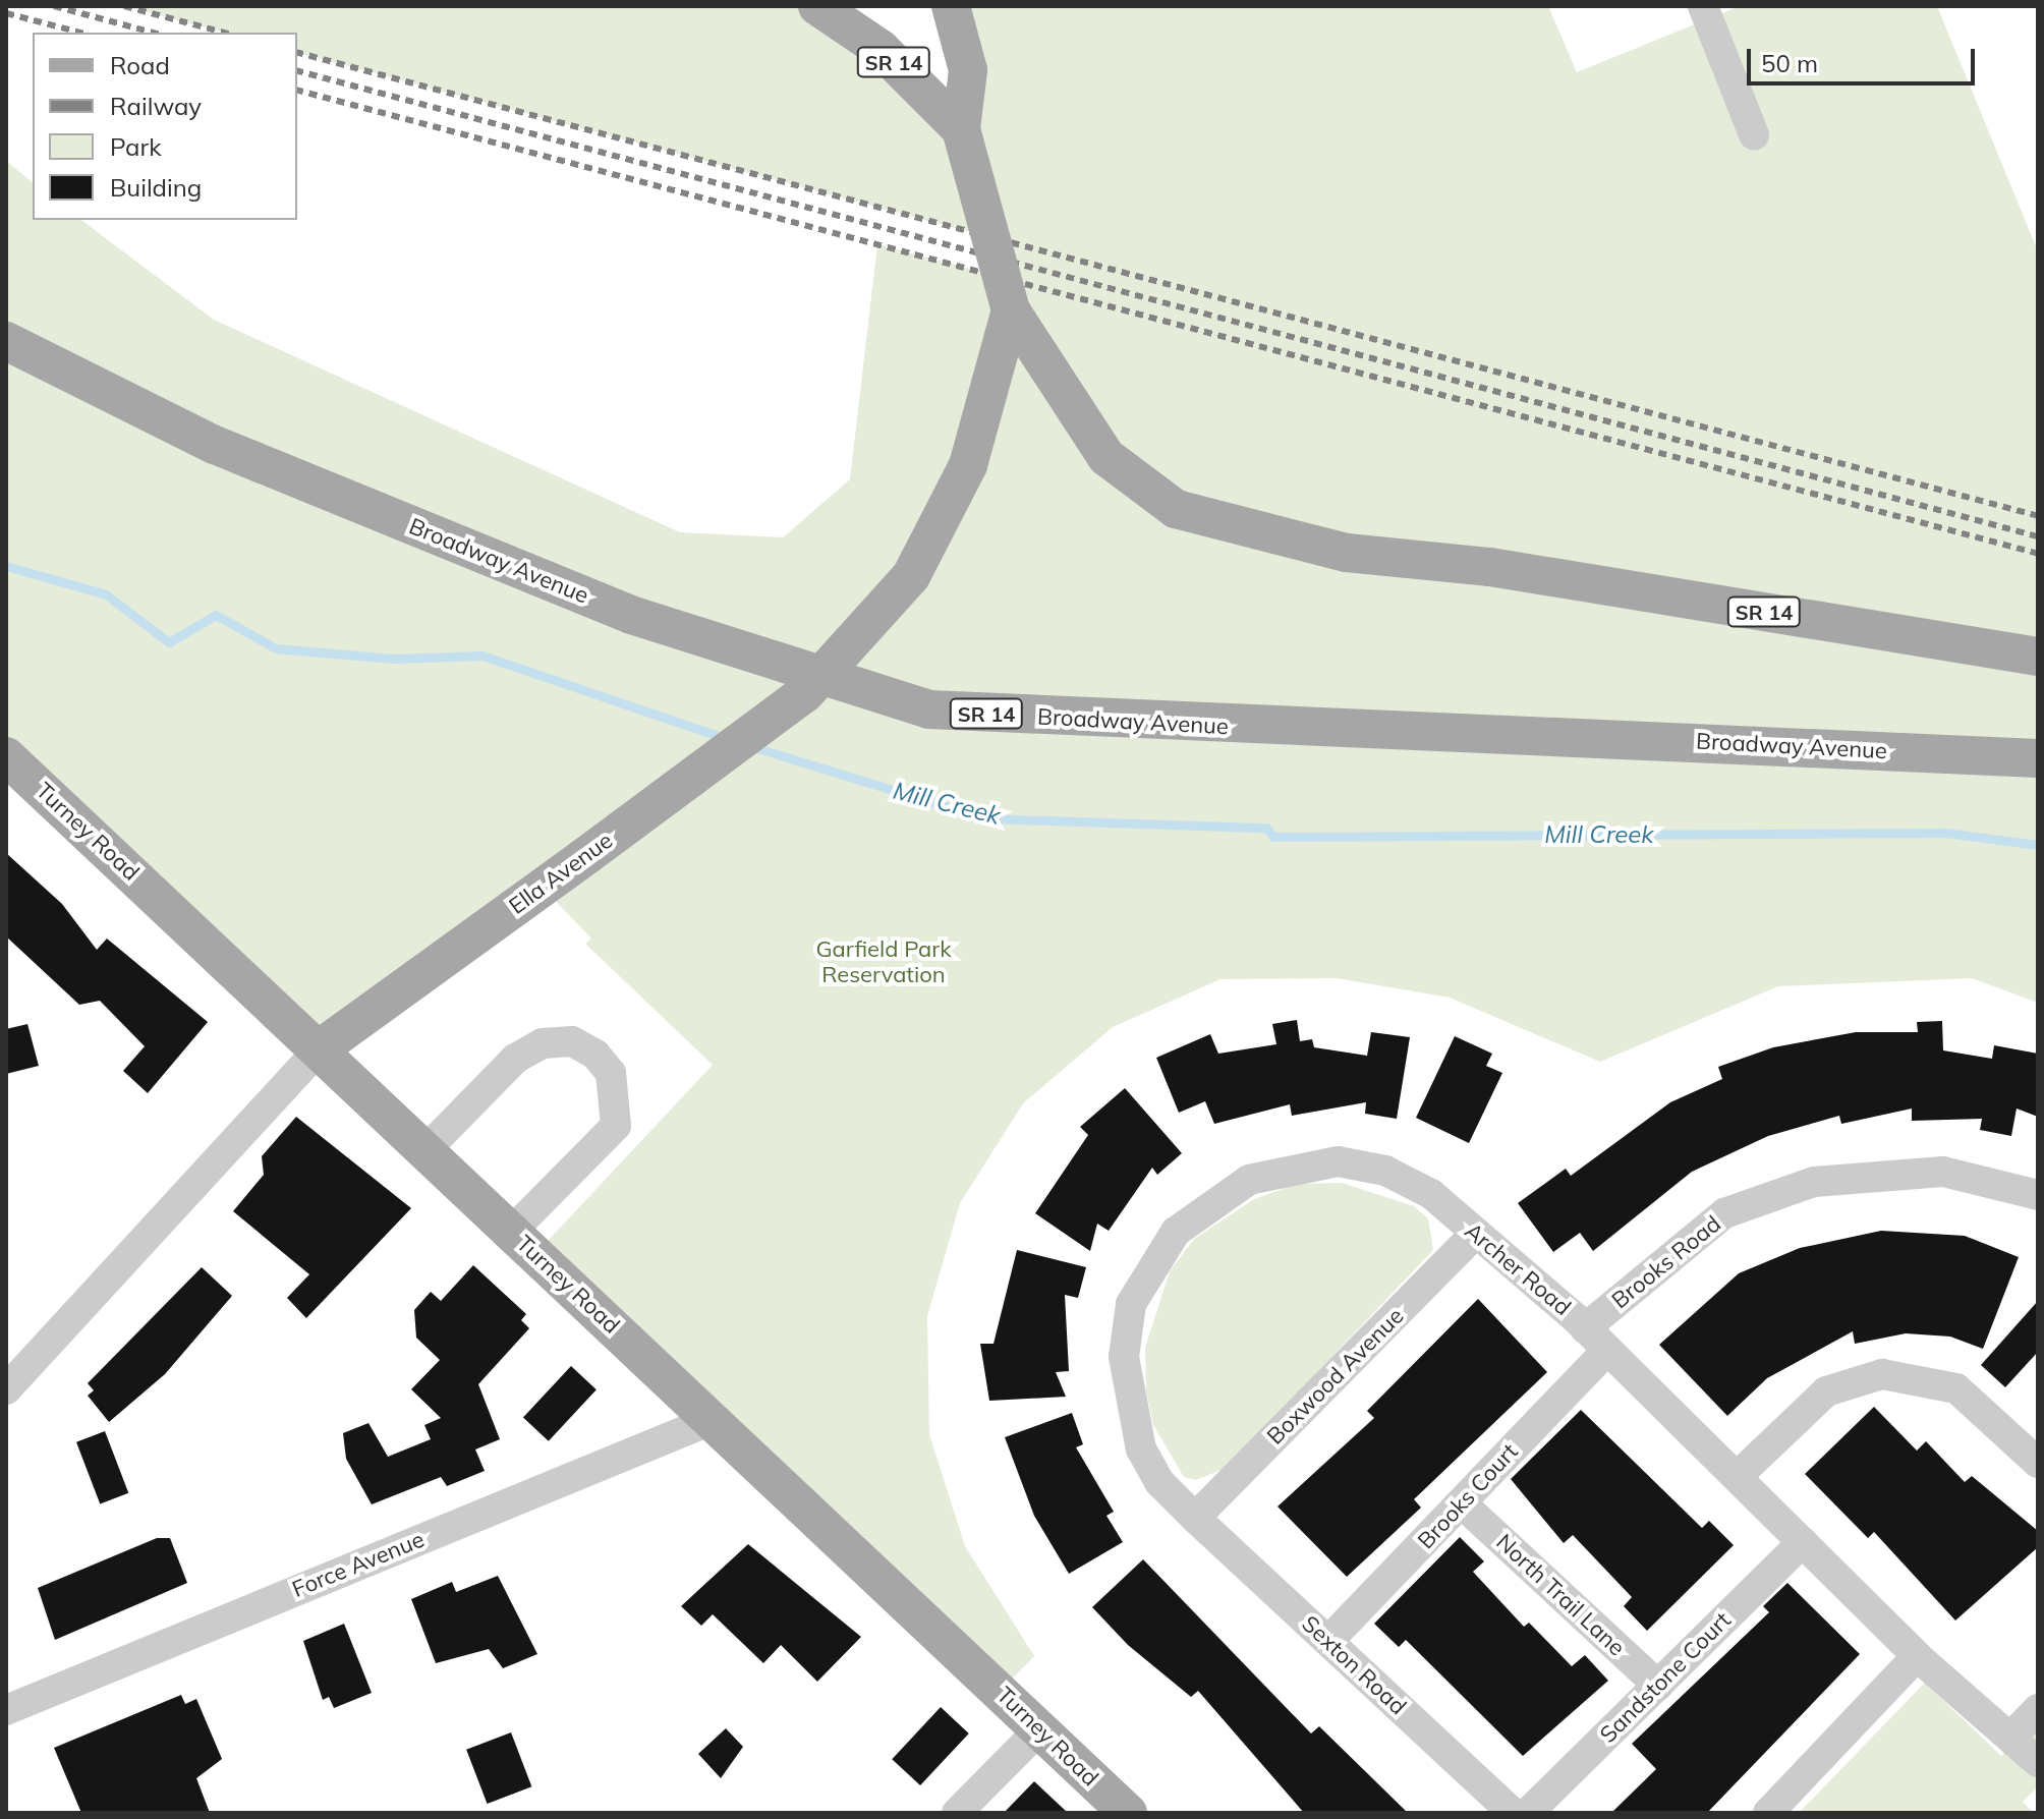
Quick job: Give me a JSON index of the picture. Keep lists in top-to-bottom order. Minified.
{"streets":{"main road":["SR 14","Broadway Avenue","Turney Road","Ella Avenue"],"street":["Brooks Road","Archer Road","Boxwood Avenue","Brooks Court","Force Avenue","North Trail Lane","Sexton Road","Sandstone Court"]},"crossings":[["SR 14","Ella Avenue"],["Turney Road","Ella Avenue"],["Turney Road","Force Avenue"],["Brooks Road","Archer Road"],["Archer Road","Boxwood Avenue"],["Archer Road","Brooks Court"],["Archer Road","Sexton Road"],["Archer Road","Sandstone Court"],["Boxwood Avenue","Sexton Road"],["Brooks Court","North Trail Lane"],["Brooks Court","Sexton Road"],["North Trail Lane","Sandstone Court"]],"water":["Mill Creek"],"parks":["Garfield Park Reservation"],"legend":["Road","Railway","Park","Building"],"scale_bar":"50 m"}
